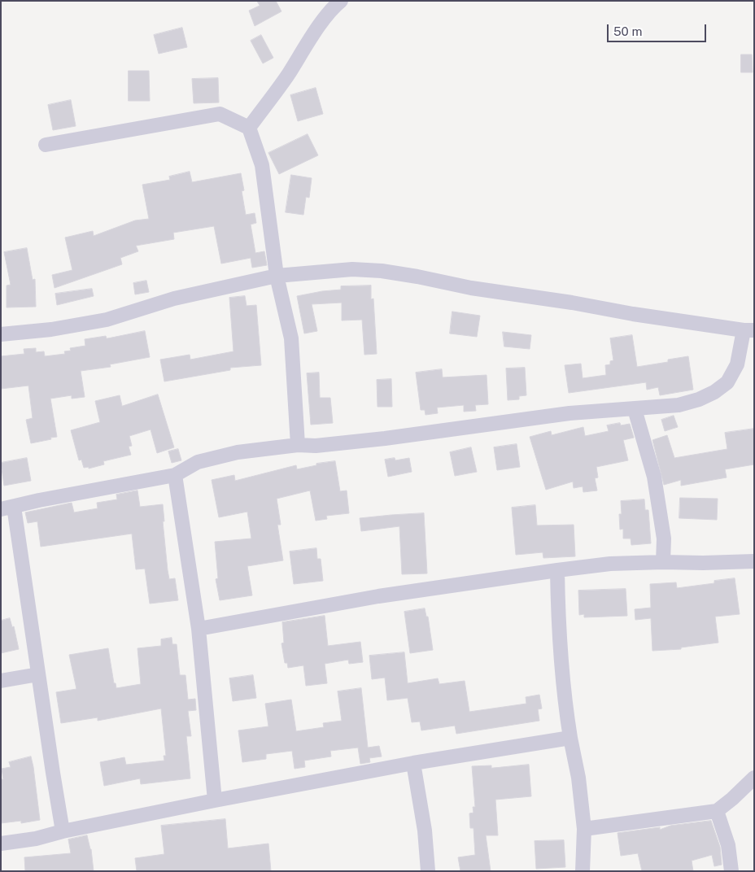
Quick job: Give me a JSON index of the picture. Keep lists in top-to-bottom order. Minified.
{"scale_bar":"50 m"}
